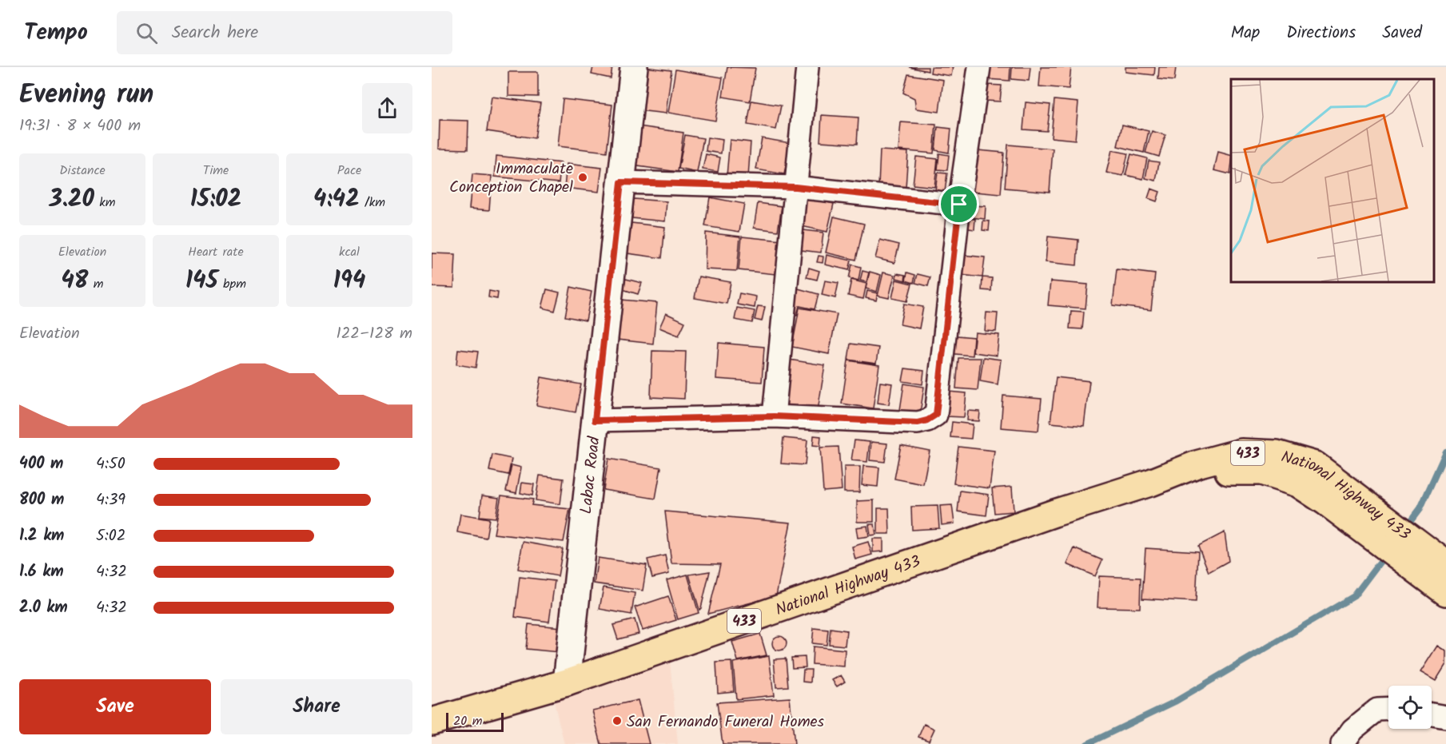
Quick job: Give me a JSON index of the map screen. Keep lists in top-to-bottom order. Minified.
{"streets":{"main road":["433","National Highway 433"],"street":["Labac Road"]},"crossings":[["Labac Road","National Highway 433"]],"places":["Immaculate Conception Chapel","San Fernando Funeral Homes"],"scale_bar":"20 m","page":{"header":"Tempo","search":"Search here","nav":["Map","Directions","Saved"],"heading":["Evening run","19:31 · 8 × 400 m"],"stats":[["Distance","3.20 km"],["Time","15:02"],["Pace","4:42 /km"],["Elevation","48 m"],["Heart rate","145 bpm"],["kcal","194"]],"chart":["Elevation","122–128 m"],"list":[{"name":"400 m","note":"4:50"},{"name":"800 m","note":"4:39"},{"name":"1.2 km","note":"5:02"},{"name":"1.6 km","note":"4:32"},{"name":"2.0 km","note":"4:32"}],"buttons":["Save","Share"],"scale":"20 m"}}
